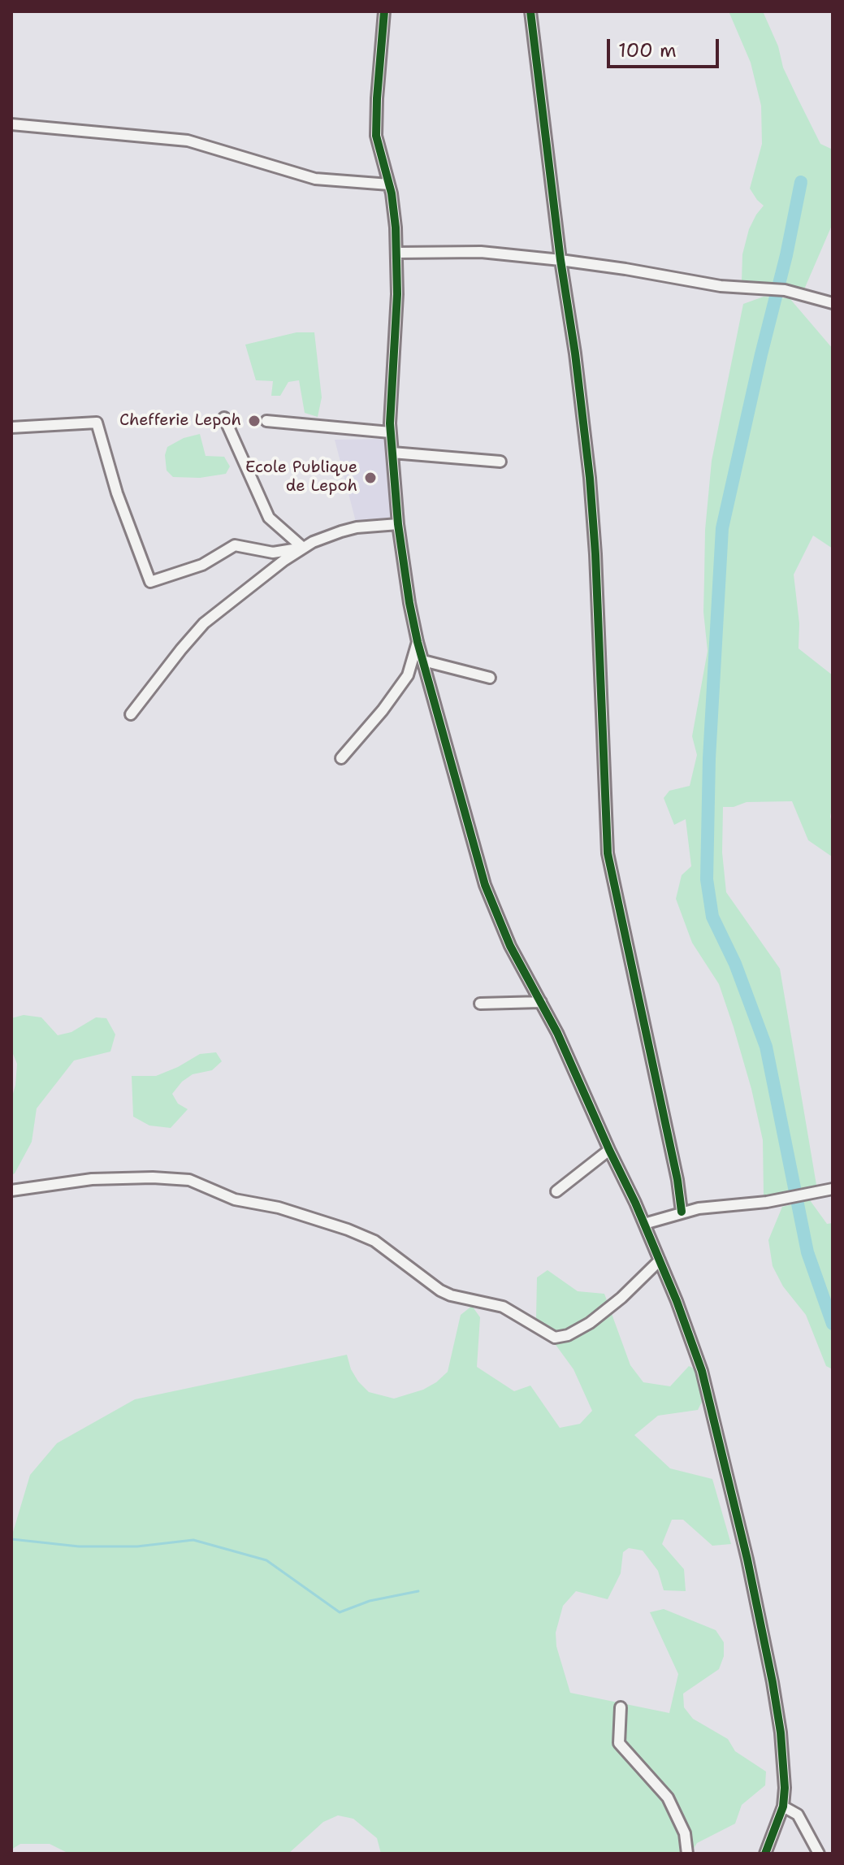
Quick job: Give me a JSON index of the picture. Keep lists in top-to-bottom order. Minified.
{"places":["Chefferie Lepoh","Ecole Publique de Lepoh"],"scale_bar":"100 m"}
